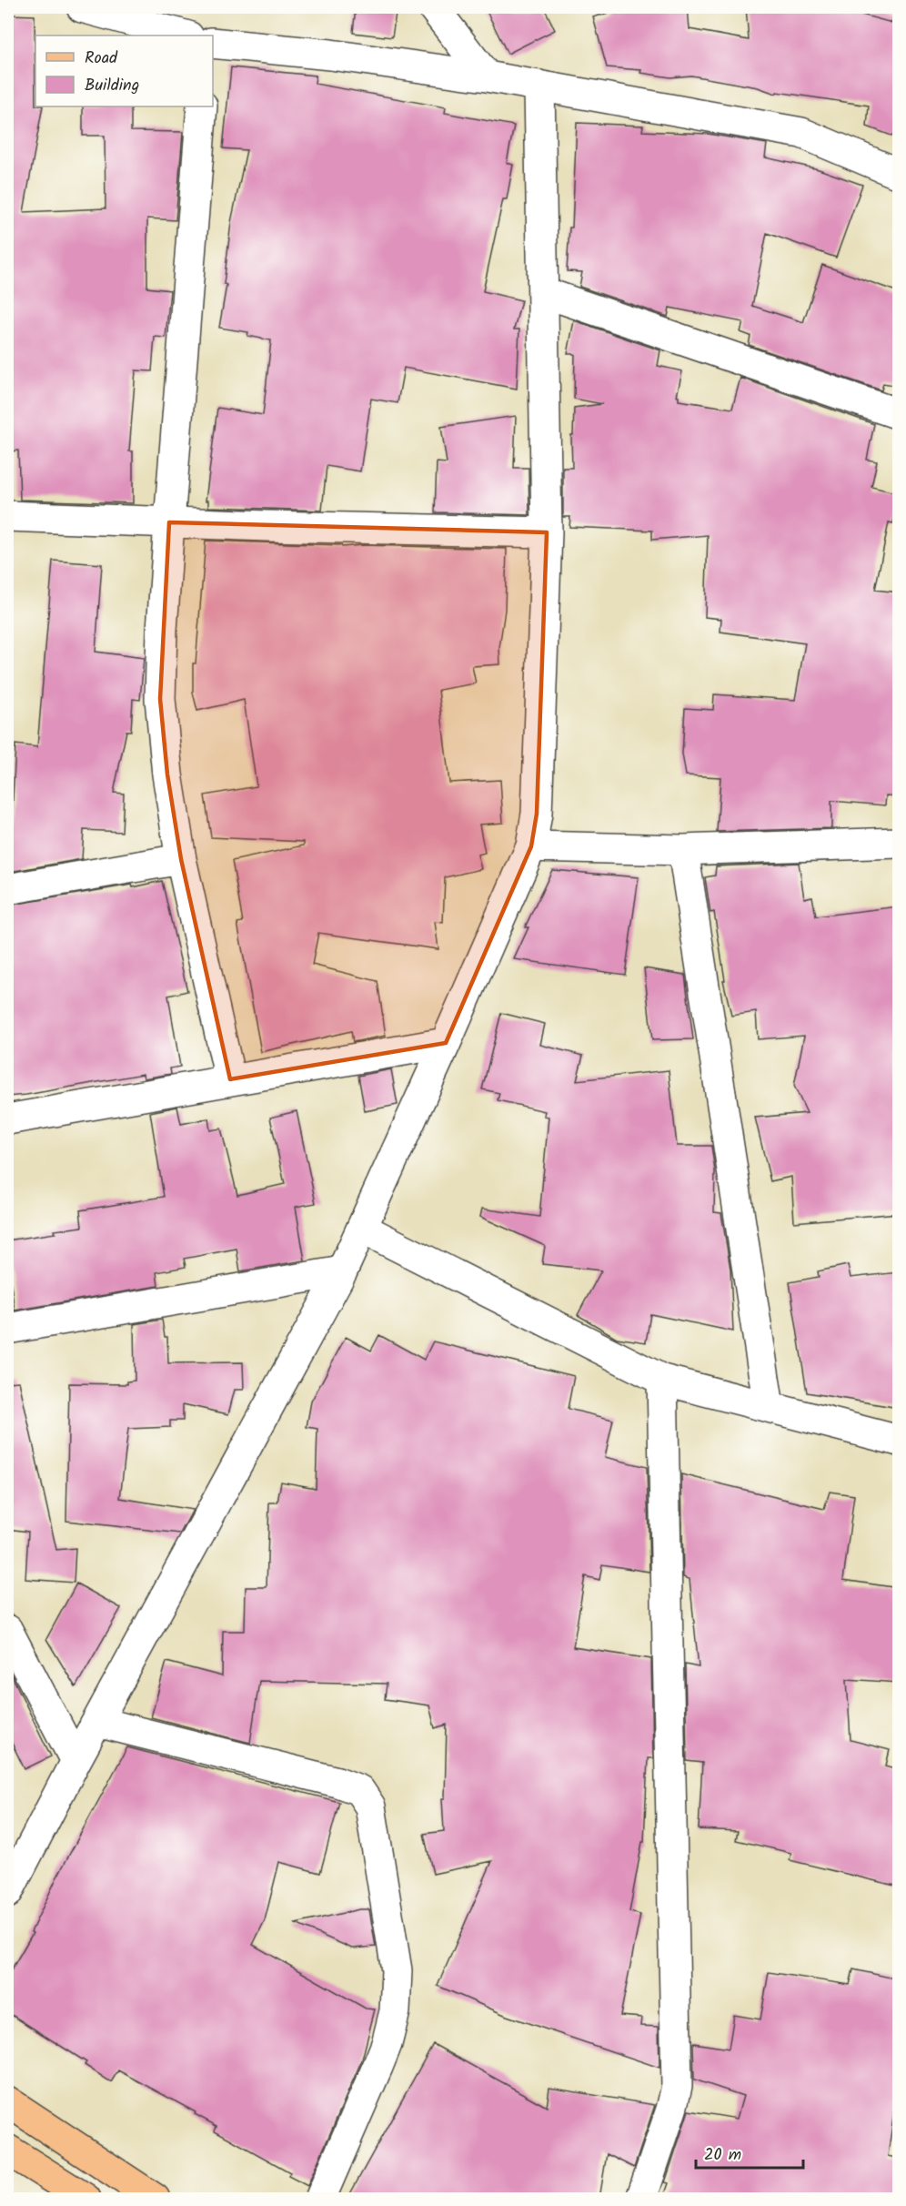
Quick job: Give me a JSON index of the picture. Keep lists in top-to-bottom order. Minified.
{"legend":["Road","Building"],"scale_bar":"20 m"}
